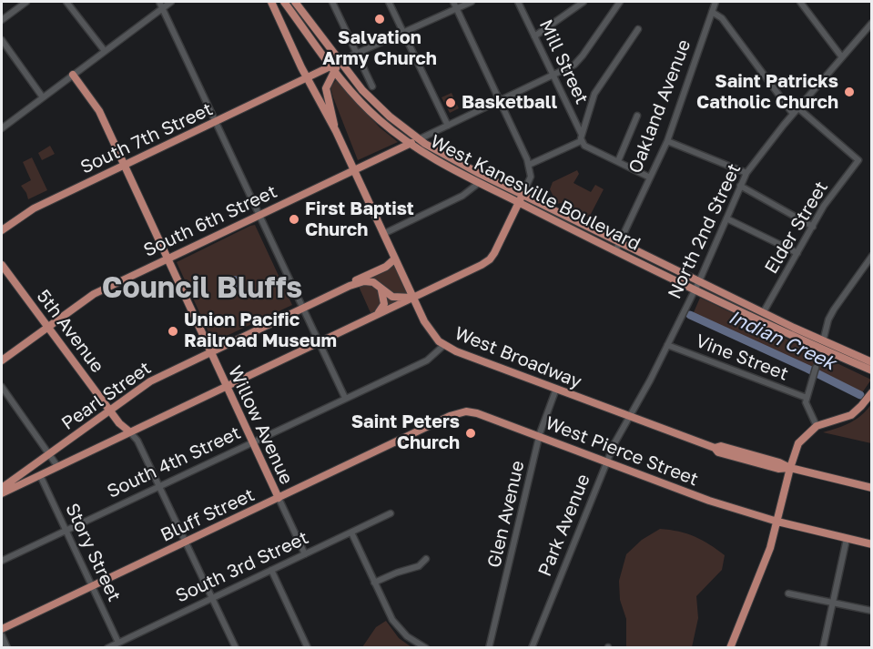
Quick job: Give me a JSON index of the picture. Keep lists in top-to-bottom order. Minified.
{"streets":{"main road":["South 7th Street","West Kanesville Boulevard","South 6th Street","5th Avenue","West Broadway","Pearl Street","Willow Avenue","West Pierce Street","Bluff Street"],"street":["Mill Street","Oakland Avenue","Elder Street","North 2nd Street","Vine Street","South 4th Street","Glen Avenue","Park Avenue","Story Street","South 3rd Street"]},"crossings":[["Oakland Avenue","West Kanesville Boulevard"],["South 7th Street","West Kanesville Boulevard"],["South 7th Street","West Broadway"],["South 7th Street","Willow Avenue"],["West Kanesville Boulevard","South 6th Street"],["West Kanesville Boulevard","Elder Street"],["West Kanesville Boulevard","North 2nd Street"],["West Kanesville Boulevard","West Broadway"],["South 6th Street","5th Avenue"],["South 6th Street","West Broadway"],["South 6th Street","Willow Avenue"],["Elder Street","North 2nd Street"],["North 2nd Street","West Broadway"],["North 2nd Street","Vine Street"],["North 2nd Street","Park Avenue"],["5th Avenue","Pearl Street"],["5th Avenue","South 4th Street"],["5th Avenue","Bluff Street"],["5th Avenue","South 3rd Street"],["West Broadway","Pearl Street"],["West Broadway","South 4th Street"],["West Broadway","Glen Avenue"],["West Broadway","Park Avenue"],["Pearl Street","Willow Avenue"],["Willow Avenue","South 4th Street"],["Willow Avenue","Bluff Street"],["Willow Avenue","South 3rd Street"],["West Pierce Street","Glen Avenue"],["West Pierce Street","Bluff Street"],["West Pierce Street","Park Avenue"],["South 4th Street","Story Street"],["Bluff Street","Story Street"],["Story Street","South 3rd Street"]],"districts":["Council Bluffs"],"water":["Indian Creek"],"places":["Salvation Army Church","Saint Patricks Catholic Church","Basketball","First Baptist Church","Union Pacific Railroad Museum","Saint Peters Church"]}
